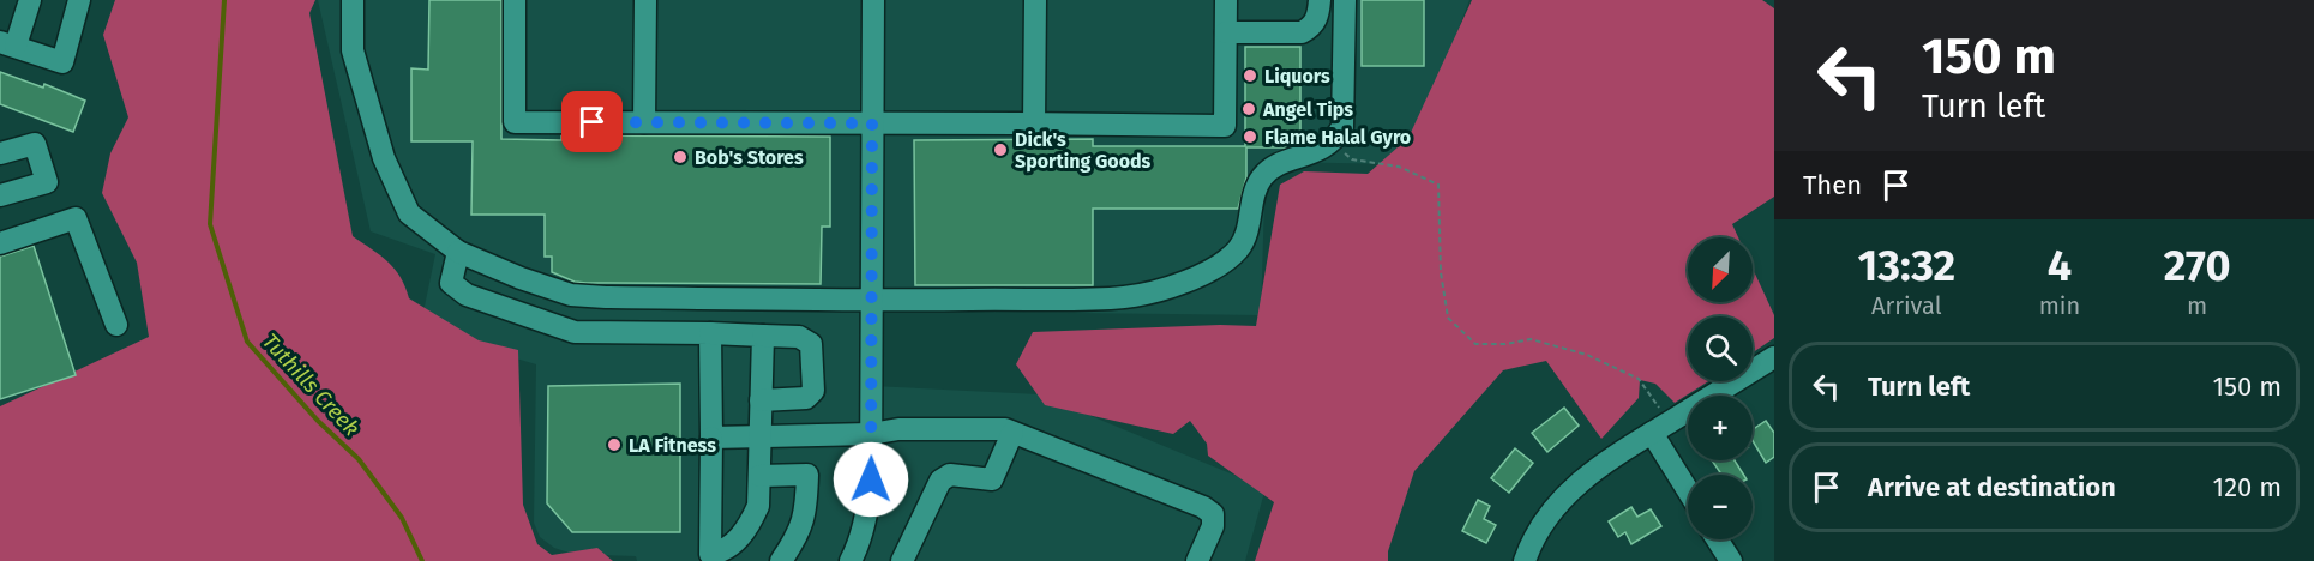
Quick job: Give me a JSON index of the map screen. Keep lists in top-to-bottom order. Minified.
{"water":["Tuthills Creek"],"places":["Liquors","Angel Tips","Flame Halal Gyro","Dick's Sporting Goods","Bob's Stores","LA Fitness"],"north":"bottom left","page":{"turn":["150 m","Turn left"],"then":"Then","eta":["13:32","Arrival","4","min","270","m"],"map_buttons":["+","−"],"list":[{"name":"Turn left","value":"150 m"},{"name":"Arrive at destination","value":"120 m"}]}}
